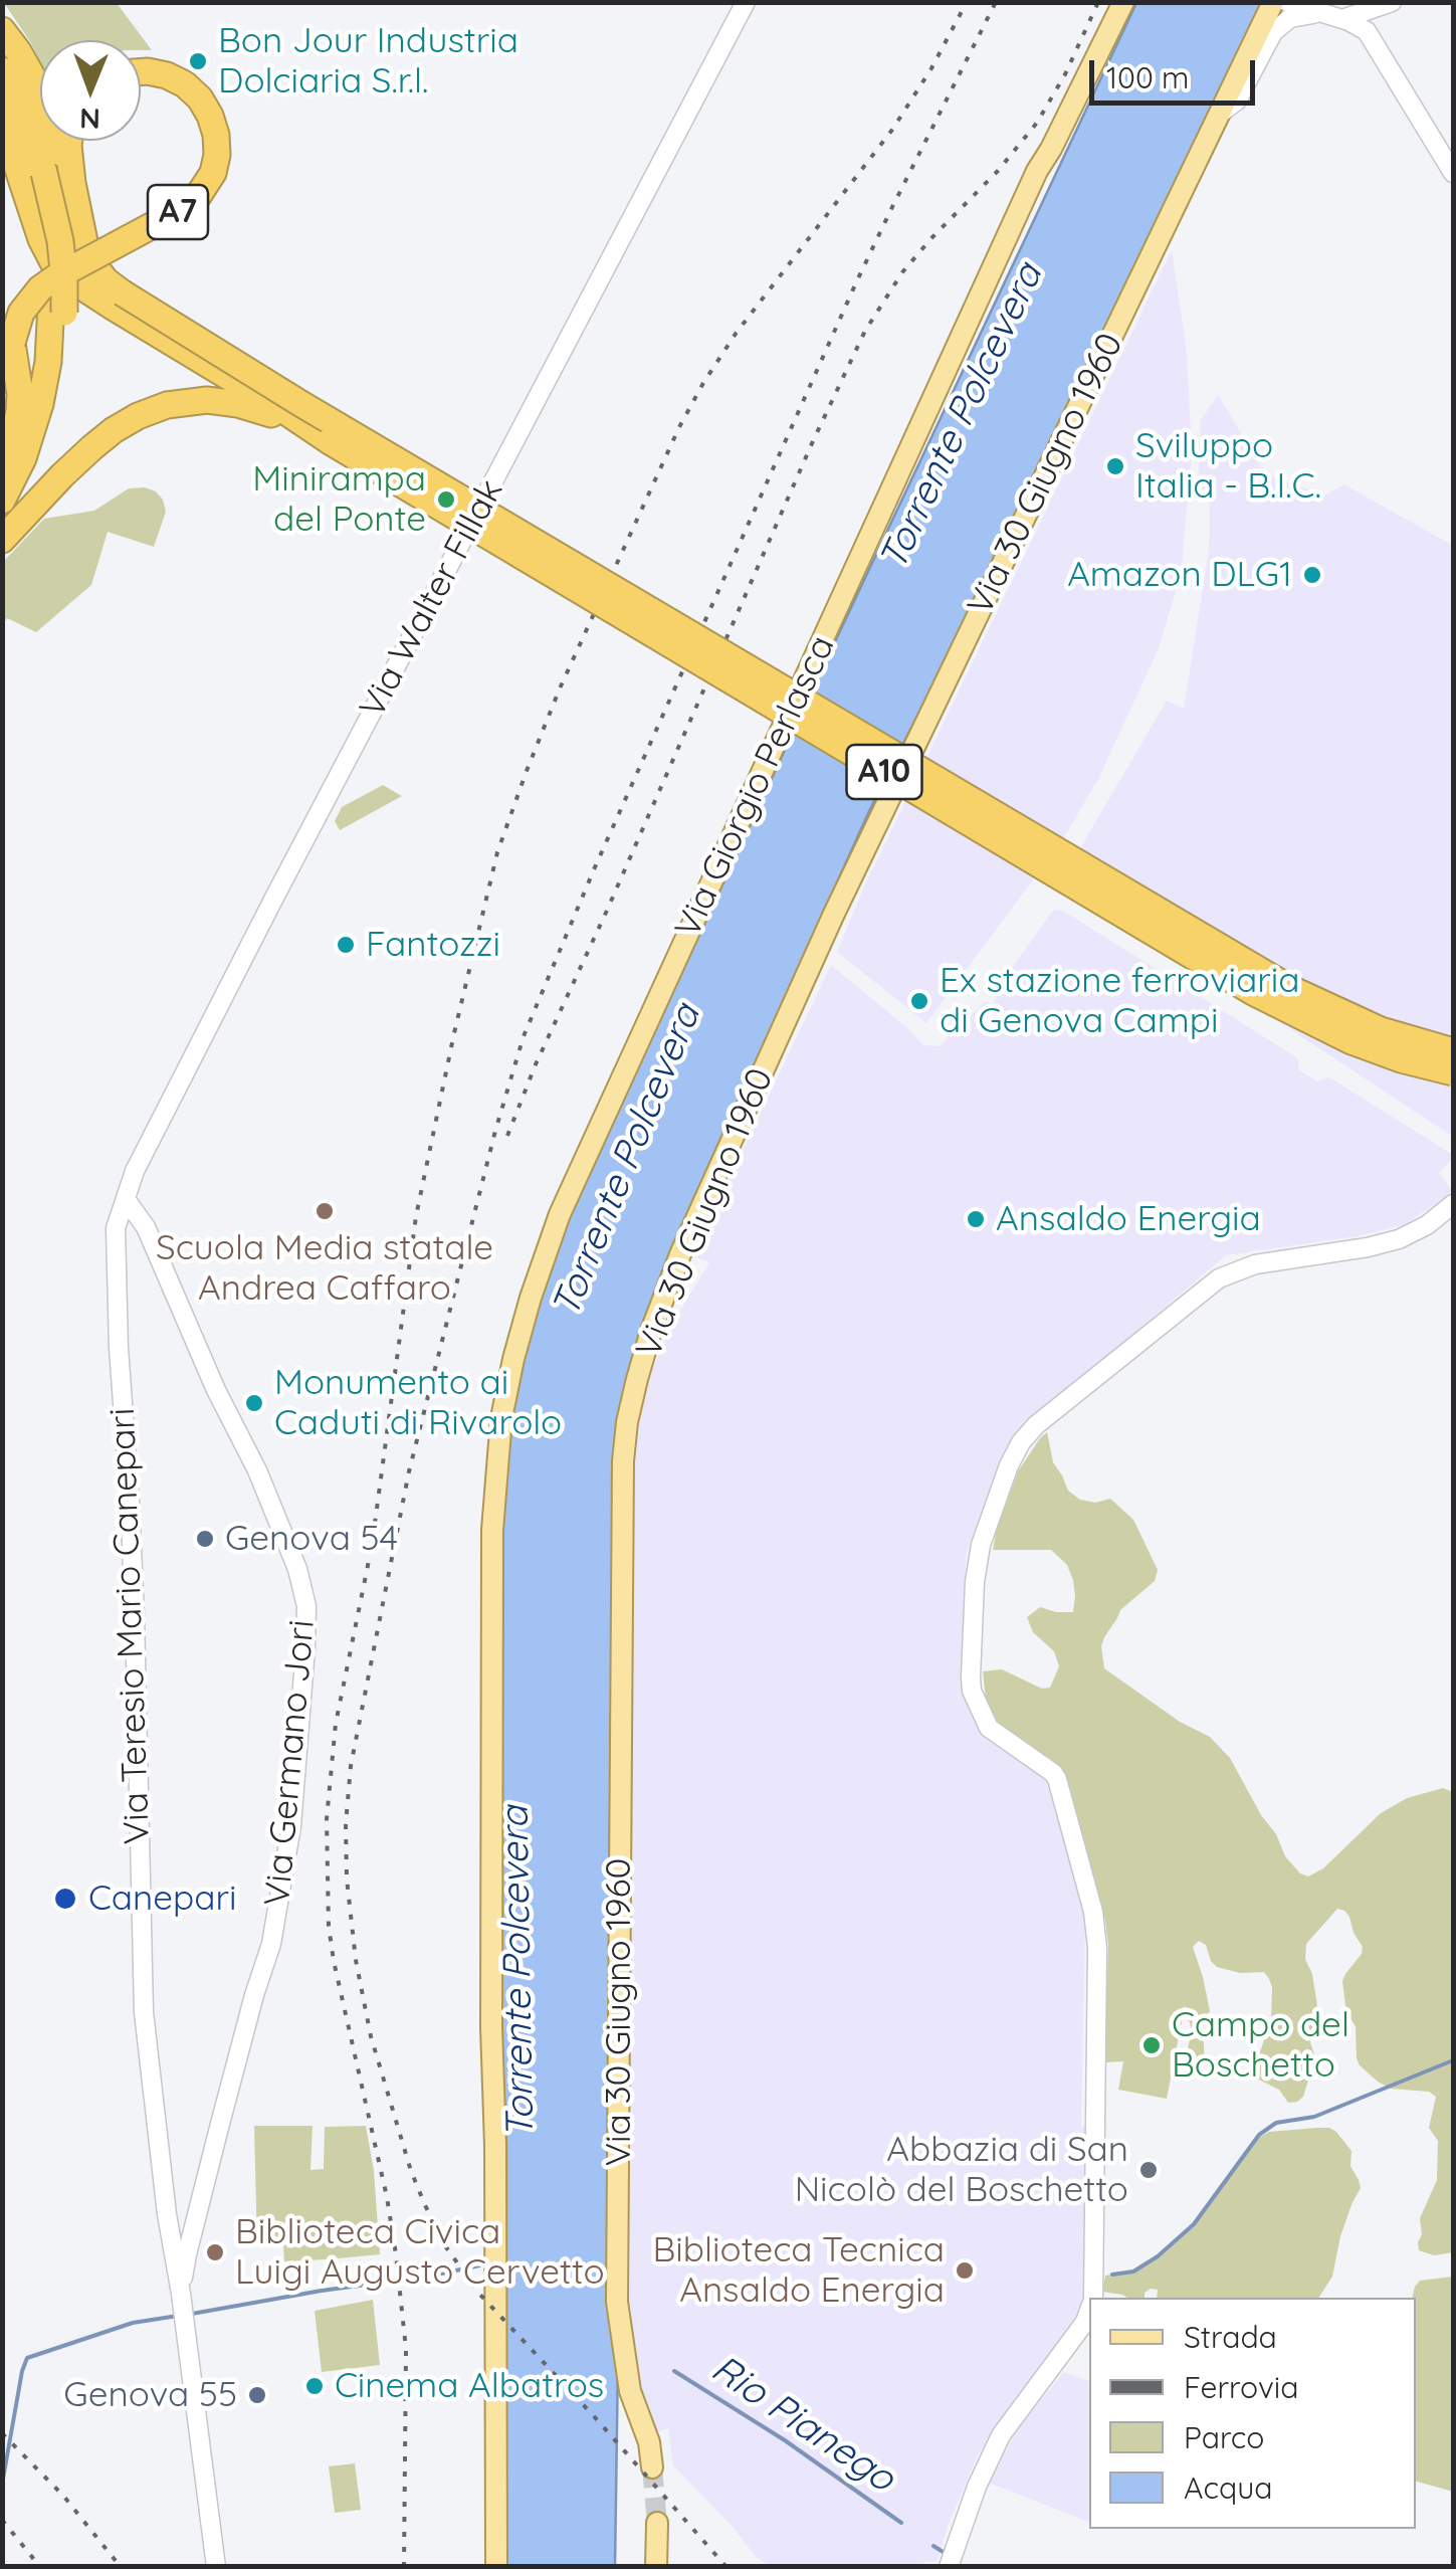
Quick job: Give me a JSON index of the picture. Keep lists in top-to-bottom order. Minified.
{"streets":{"highway":["A7","A10"],"main road":["Via 30 Giugno 1960","Via Walter Fillak","Via Giorgio Perlasca","Via Teresio Mario Canepari","Via Germano Jori"]},"crossings":[["Via Walter Fillak","Via Teresio Mario Canepari"],["Via Walter Fillak","Via Germano Jori"],["Via Teresio Mario Canepari","Via Germano Jori"]],"water":["Torrente Polcevera","Rio Pianego"],"places":["Bon Jour Industria Dolciaria S.r.l.","Sviluppo Italia - B.I.C.","Minirampa del Ponte","Amazon DLG1","Fantozzi","Ex stazione ferroviaria di Genova Campi","Scuola Media statale Andrea Caffaro","Ansaldo Energia","Monumento ai Caduti di Rivarolo","Genova 54","Canepari","Campo del Boschetto","Abbazia di San Nicolò del Boschetto","Biblioteca Civica Luigi Augusto Cervetto","Biblioteca Tecnica Ansaldo Energia","Cinema Albatros","Genova 55"],"legend":["Strada","Ferrovia","Parco","Acqua"],"scale_bar":"100 m","north":"bottom"}
